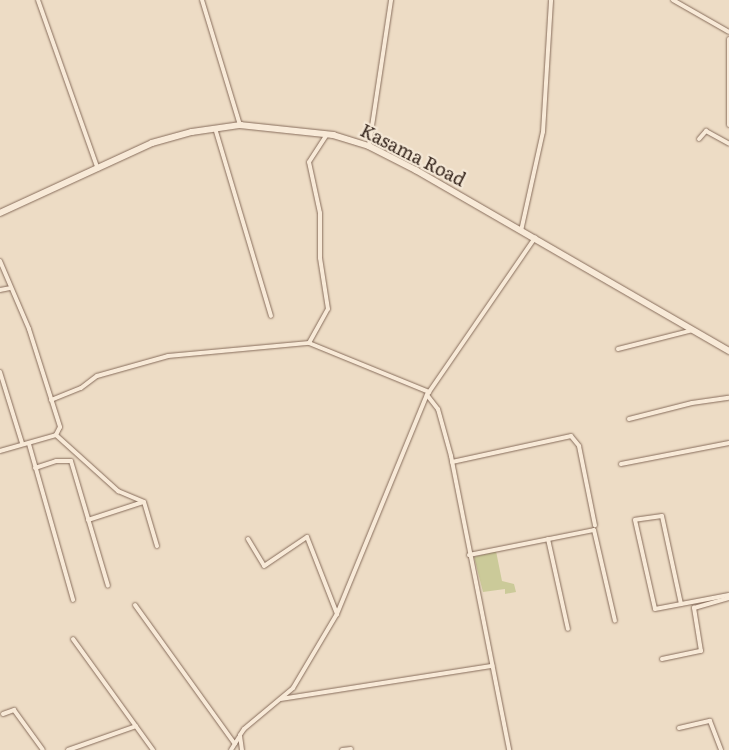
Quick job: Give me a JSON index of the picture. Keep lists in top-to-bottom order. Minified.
{"streets":{"street":["Kasama Road"]}}
